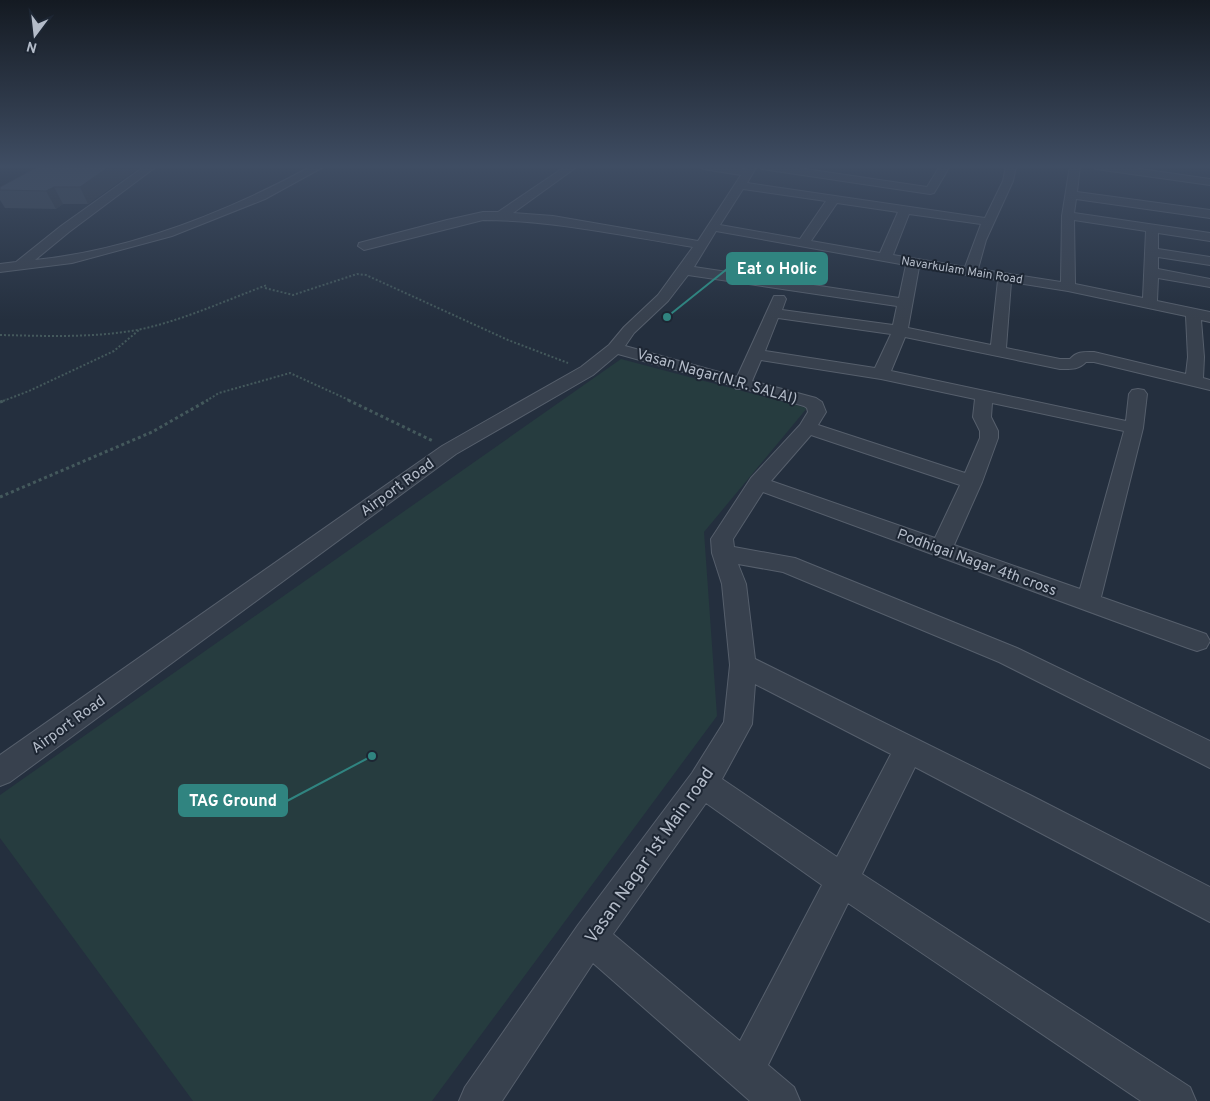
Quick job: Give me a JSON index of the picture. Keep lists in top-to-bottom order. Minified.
{"streets":{"street":["Navarkulam Main Road","Vasan Nagar(N.R. SALAI)","Airport Road","Podhigai Nagar 4th cross","Vasan Nagar 1st Main road"]},"crossings":[["Navarkulam Main Road","Airport Road"],["Vasan Nagar(N.R. SALAI)","Airport Road"],["Vasan Nagar(N.R. SALAI)","Podhigai Nagar 4th cross"],["Vasan Nagar(N.R. SALAI)","Vasan Nagar 1st Main road"]],"places":["Eat o Holic","TAG Ground"],"north":"bottom"}
